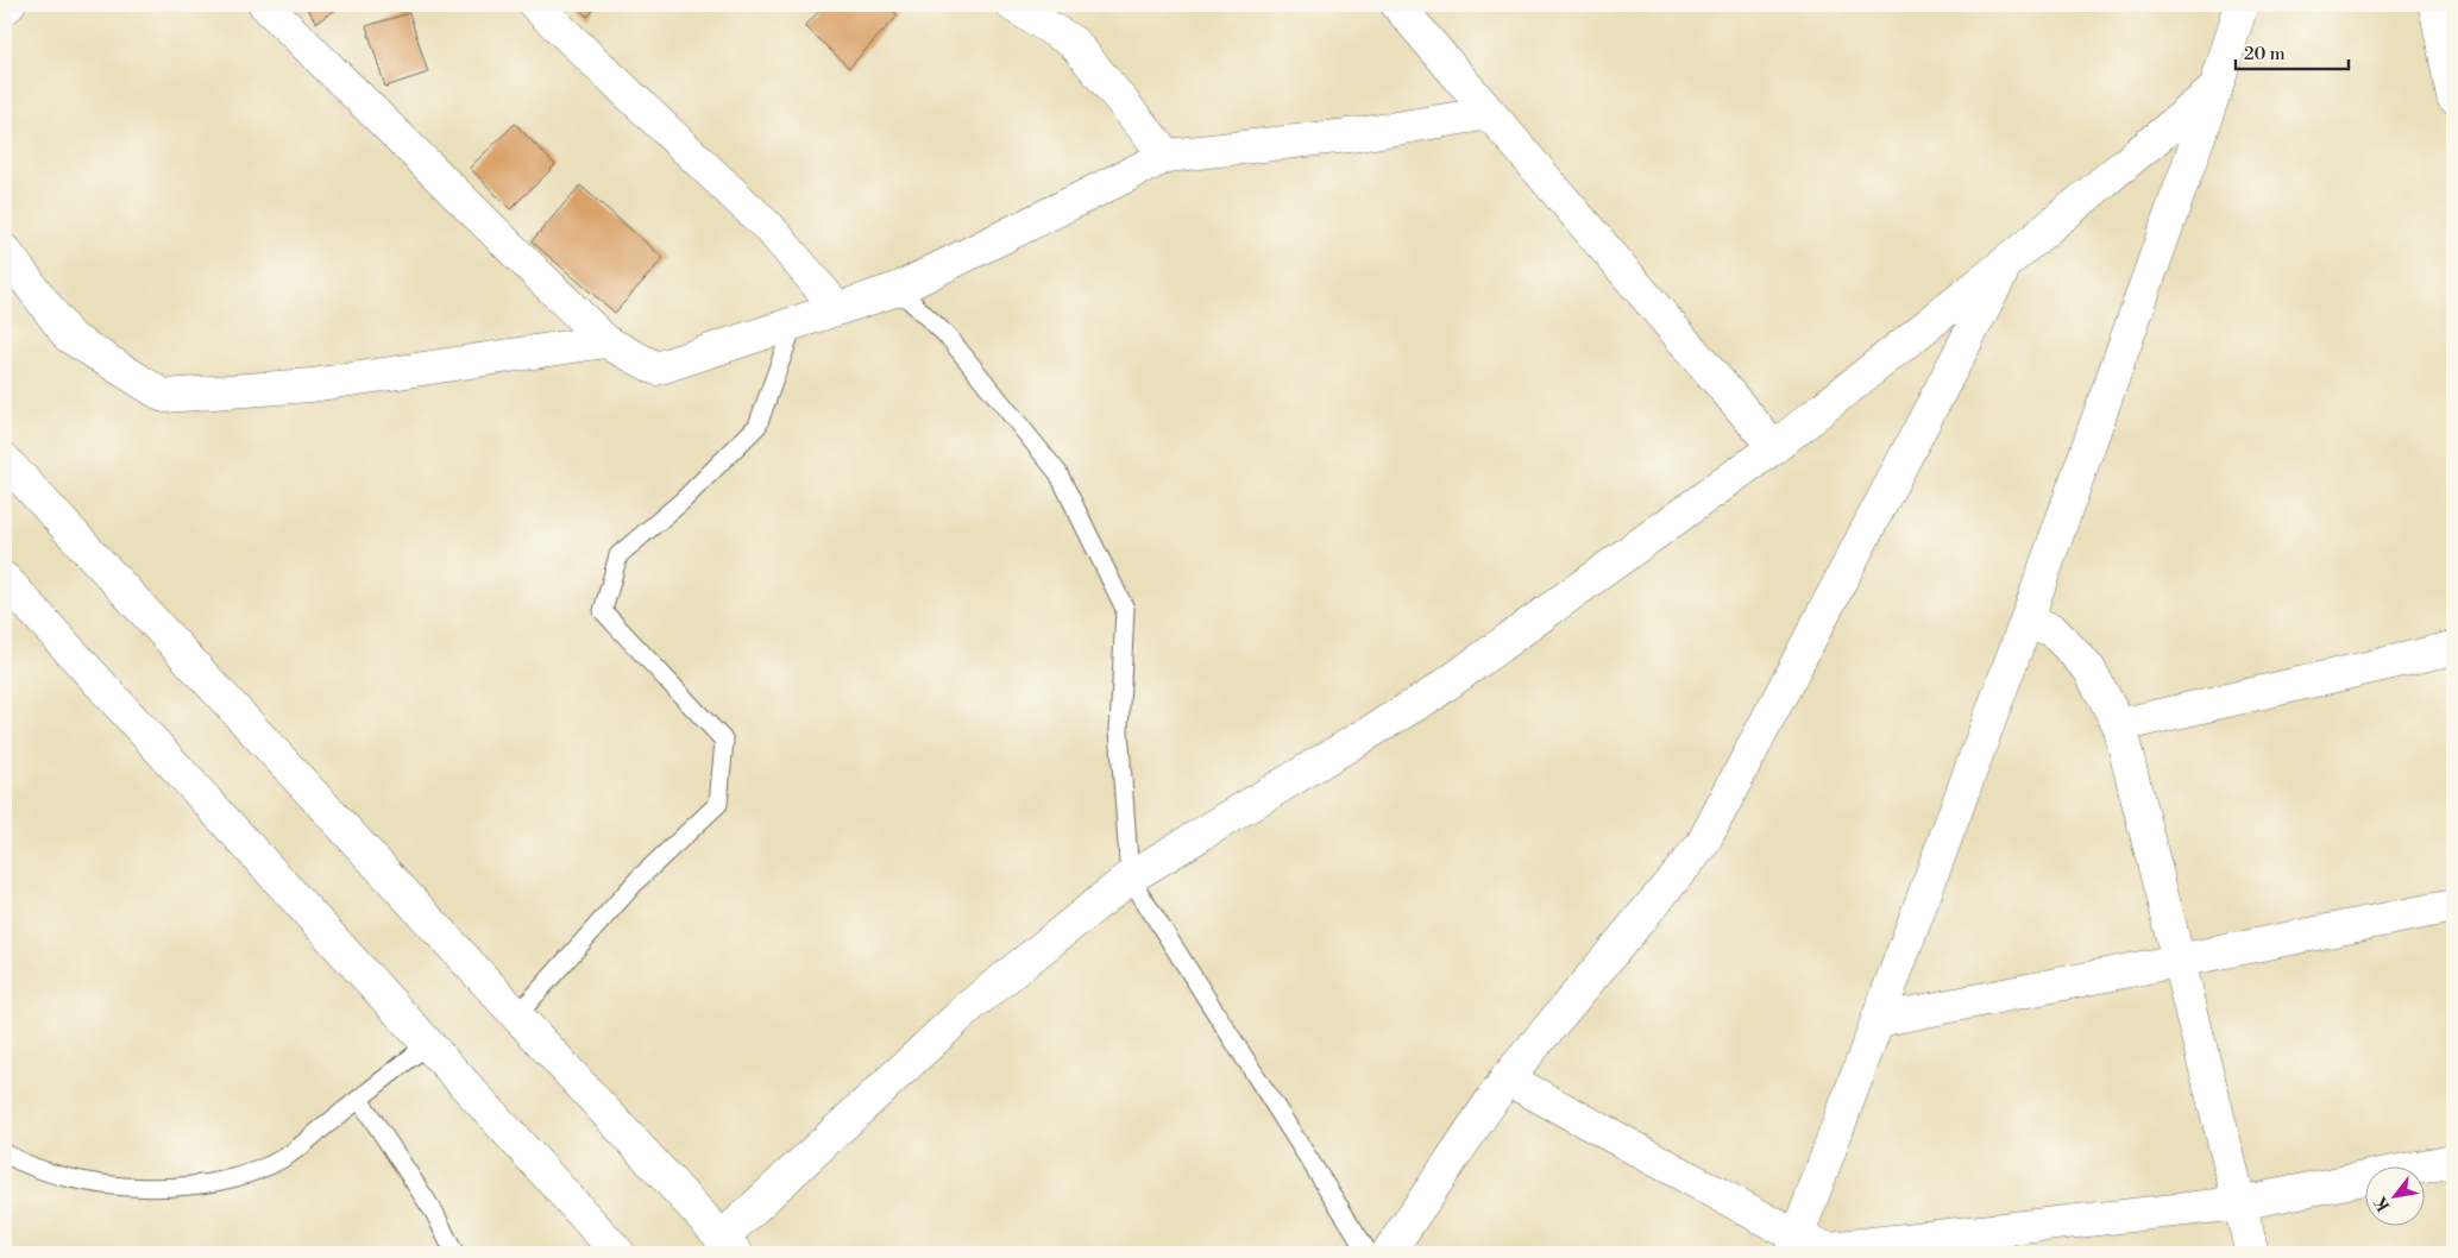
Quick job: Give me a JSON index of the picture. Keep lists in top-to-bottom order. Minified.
{"scale_bar":"20 m","north":"bottom left"}
